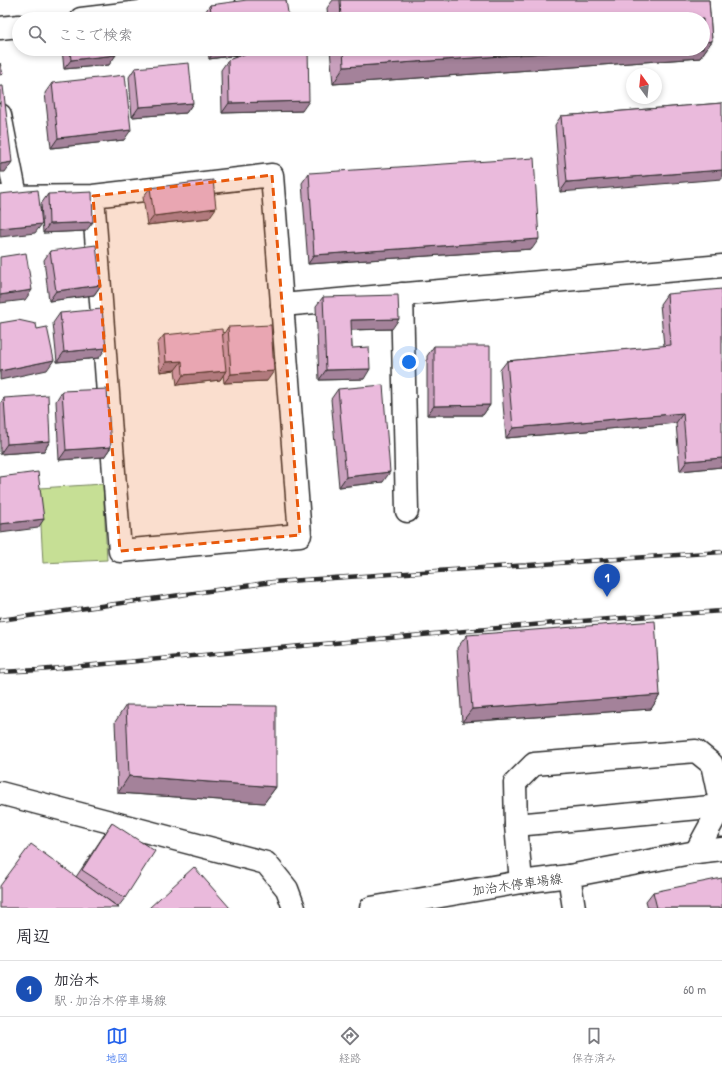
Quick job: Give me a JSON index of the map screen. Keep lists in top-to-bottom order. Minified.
{"streets":{"street":["加治木停車場線"]},"north":"top","page":{"search":"ここで検索","pins":"1","heading":"周辺","list":[{"mark":"1","name":"加治木","note":"駅 · 加治木停車場線","value":"60 m"}],"nav":["地図","経路","保存済み"]}}
